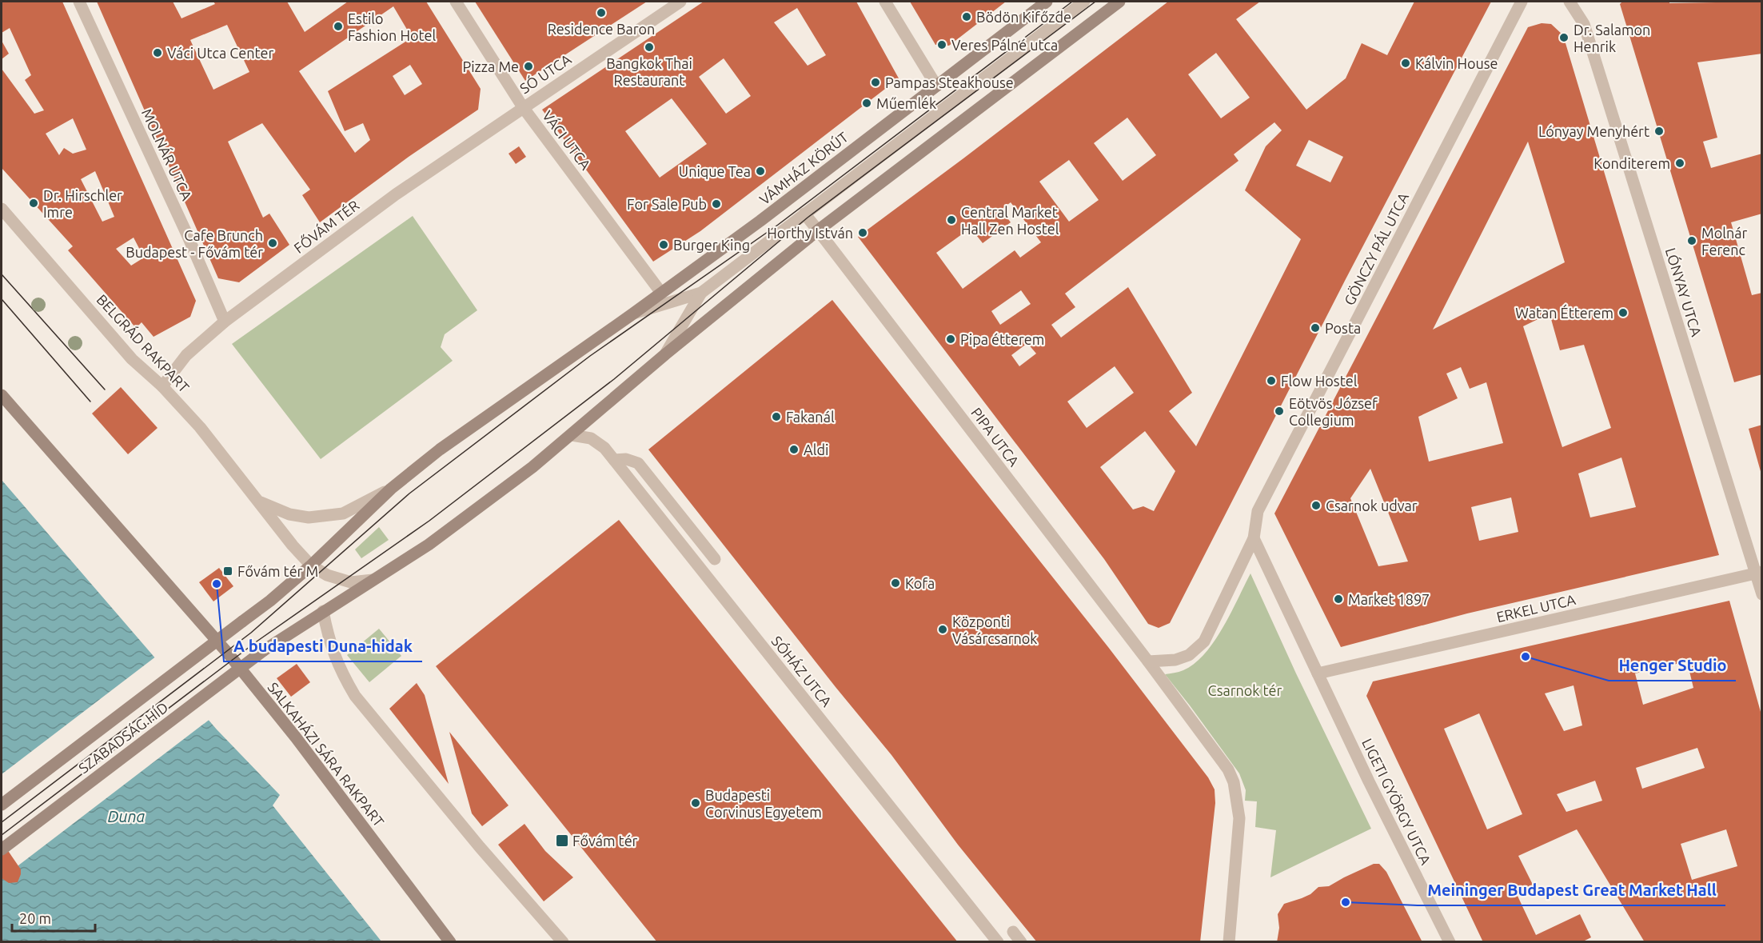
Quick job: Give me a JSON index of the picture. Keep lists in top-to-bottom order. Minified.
{"streets":{"main road":["VÁMHÁZ KÖRÚT","SZABADSÁG HÍD","SALKAHÁZI SÁRA RAKPART"],"street":["SÓ UTCA","VÁCI UTCA","MOLNÁR UTCA","FŐVÁM TÉR","GÖNCZY PÁL UTCA","LÓNYAY UTCA","BELGRÁD RAKPART","PIPA UTCA","ERKEL UTCA","SÓHÁZ UTCA","LIGETI GYÖRGY UTCA"]},"crossings":[["SÓ UTCA","VÁCI UTCA"],["SÓ UTCA","FŐVÁM TÉR"],["VÁCI UTCA","VÁMHÁZ KÖRÚT"],["VÁCI UTCA","FŐVÁM TÉR"],["MOLNÁR UTCA","FŐVÁM TÉR"],["FŐVÁM TÉR","BELGRÁD RAKPART"],["LÓNYAY UTCA","ERKEL UTCA"],["ERKEL UTCA","LIGETI GYÖRGY UTCA"]],"water":["Duna"],"parks":["Csarnok tér"],"places":{"other":["Residence Baron","Bödön Kifőzde","Estilo Fashion Hotel","Dr. Salamon Henrik","Veres Pálné utca","Bangkok Thai Restaurant","Váci Utca Center","Kálvin House","Pizza Me","Pampas Steakhouse","Műemlék","Lónyay Menyhért","Konditerem","Unique Tea","Dr. Hirschler Imre","For Sale Pub","Central Market Hall Zen Hostel","Horthy István","Molnár Ferenc","Cafe Brunch Budapest - Fővám tér","Burger King","Watan Étterem","Posta","Pipa étterem","Flow Hostel","Eötvös József Collegium","Fakanál","Aldi","Csarnok udvar","Kofa","A budapesti Duna-hidak","Market 1897","Központi Vásárcsarnok","Henger Studio","Budapesti Corvinus Egyetem","Meininger Budapest Great Market Hall"],"transit":["Fővám tér M","Fővám tér"]},"scale_bar":"20 m"}
